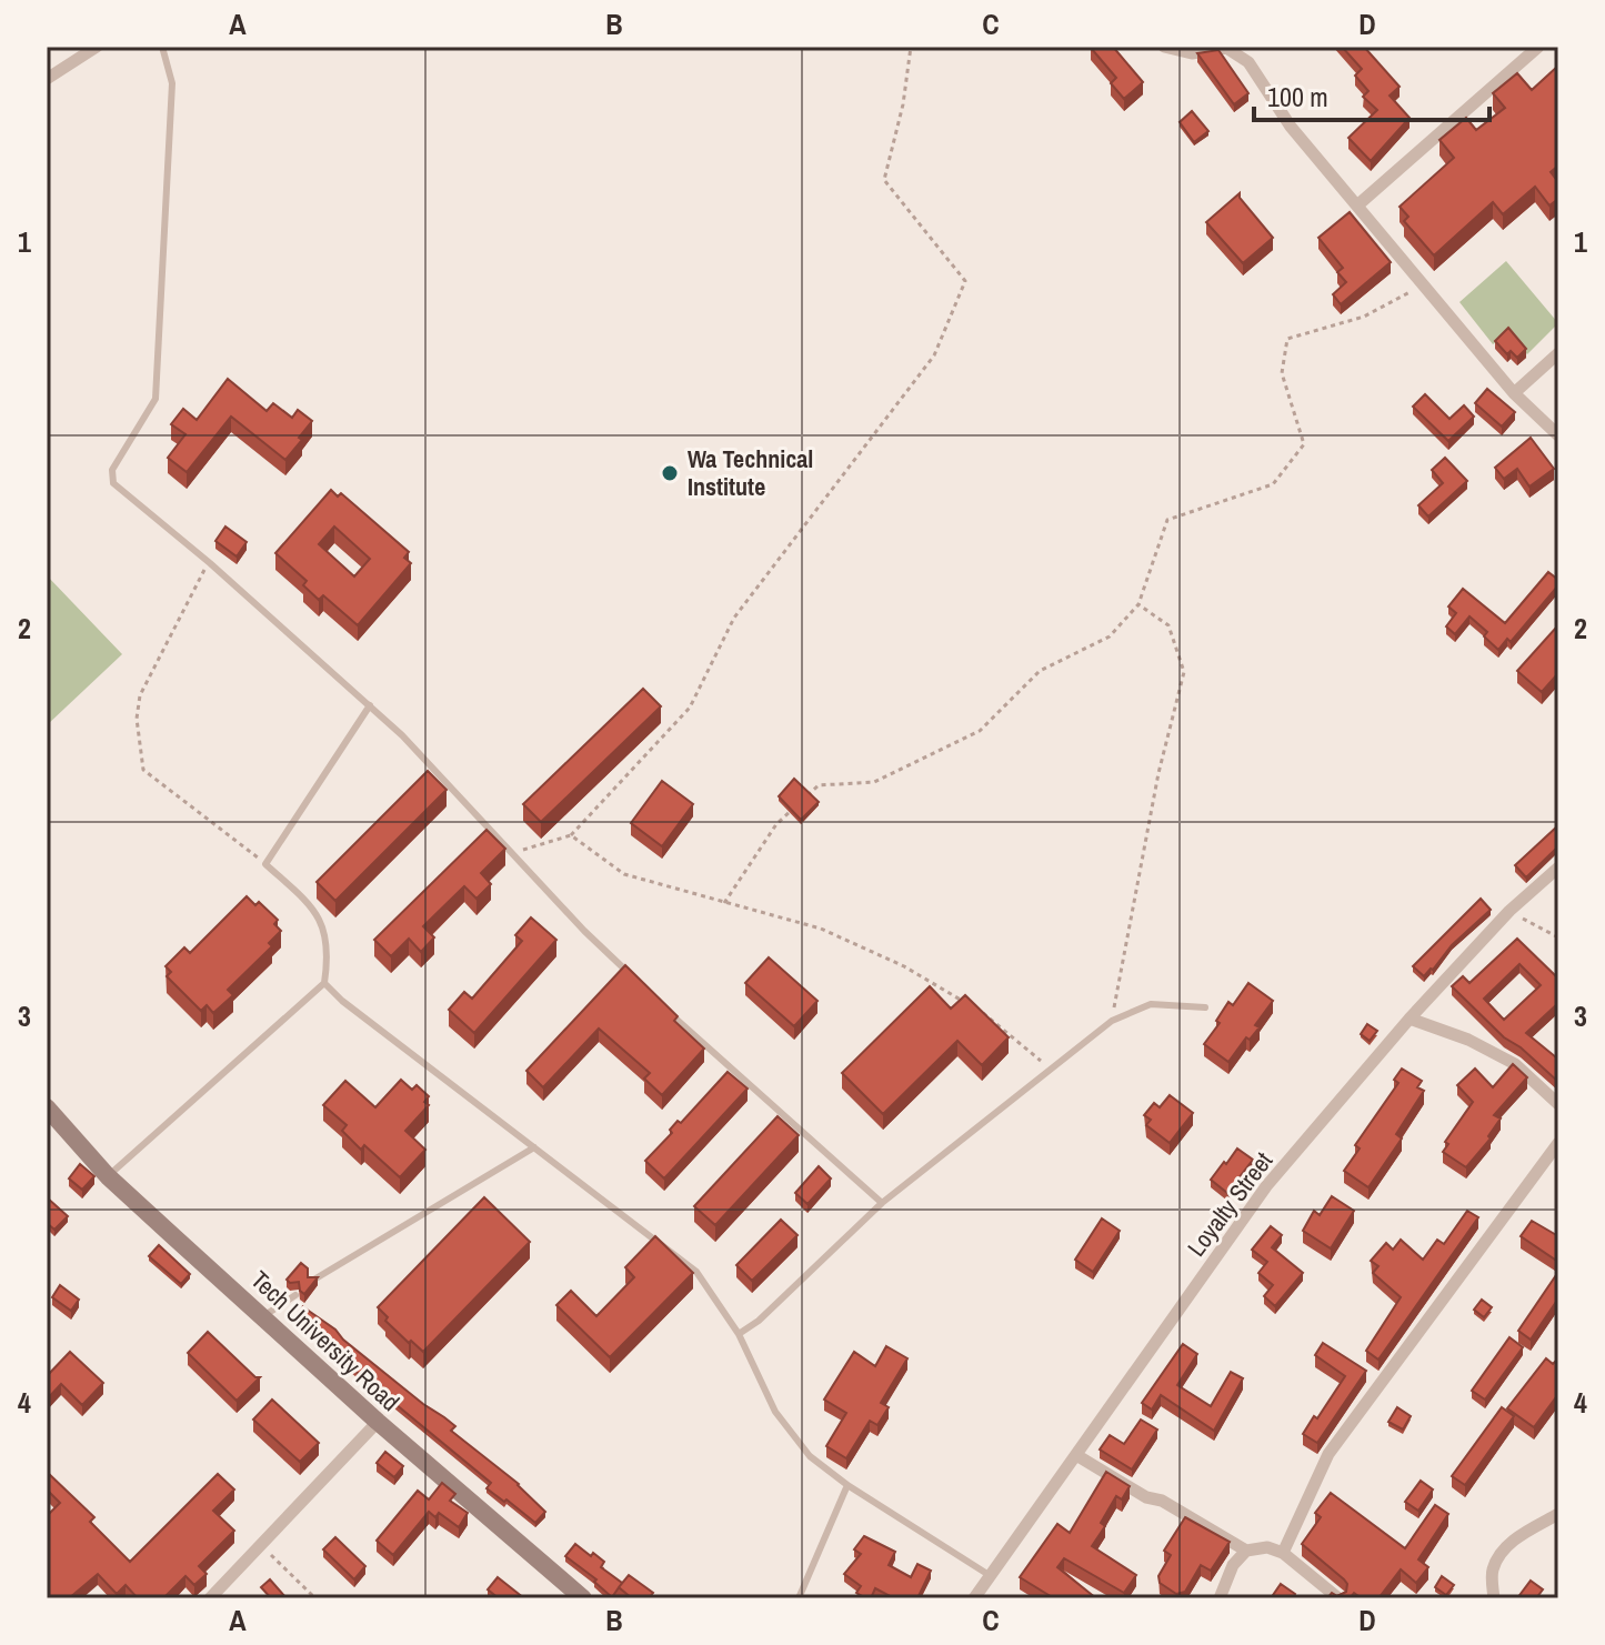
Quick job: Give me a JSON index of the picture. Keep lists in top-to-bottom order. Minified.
{"streets":{"street":["Loyalty Street","Tech University Road"]},"places":["Wa Technical Institute"],"scale_bar":"100 m","grid":{"columns":["A","B","C","D"],"rows":["1","2","3","4"]}}
